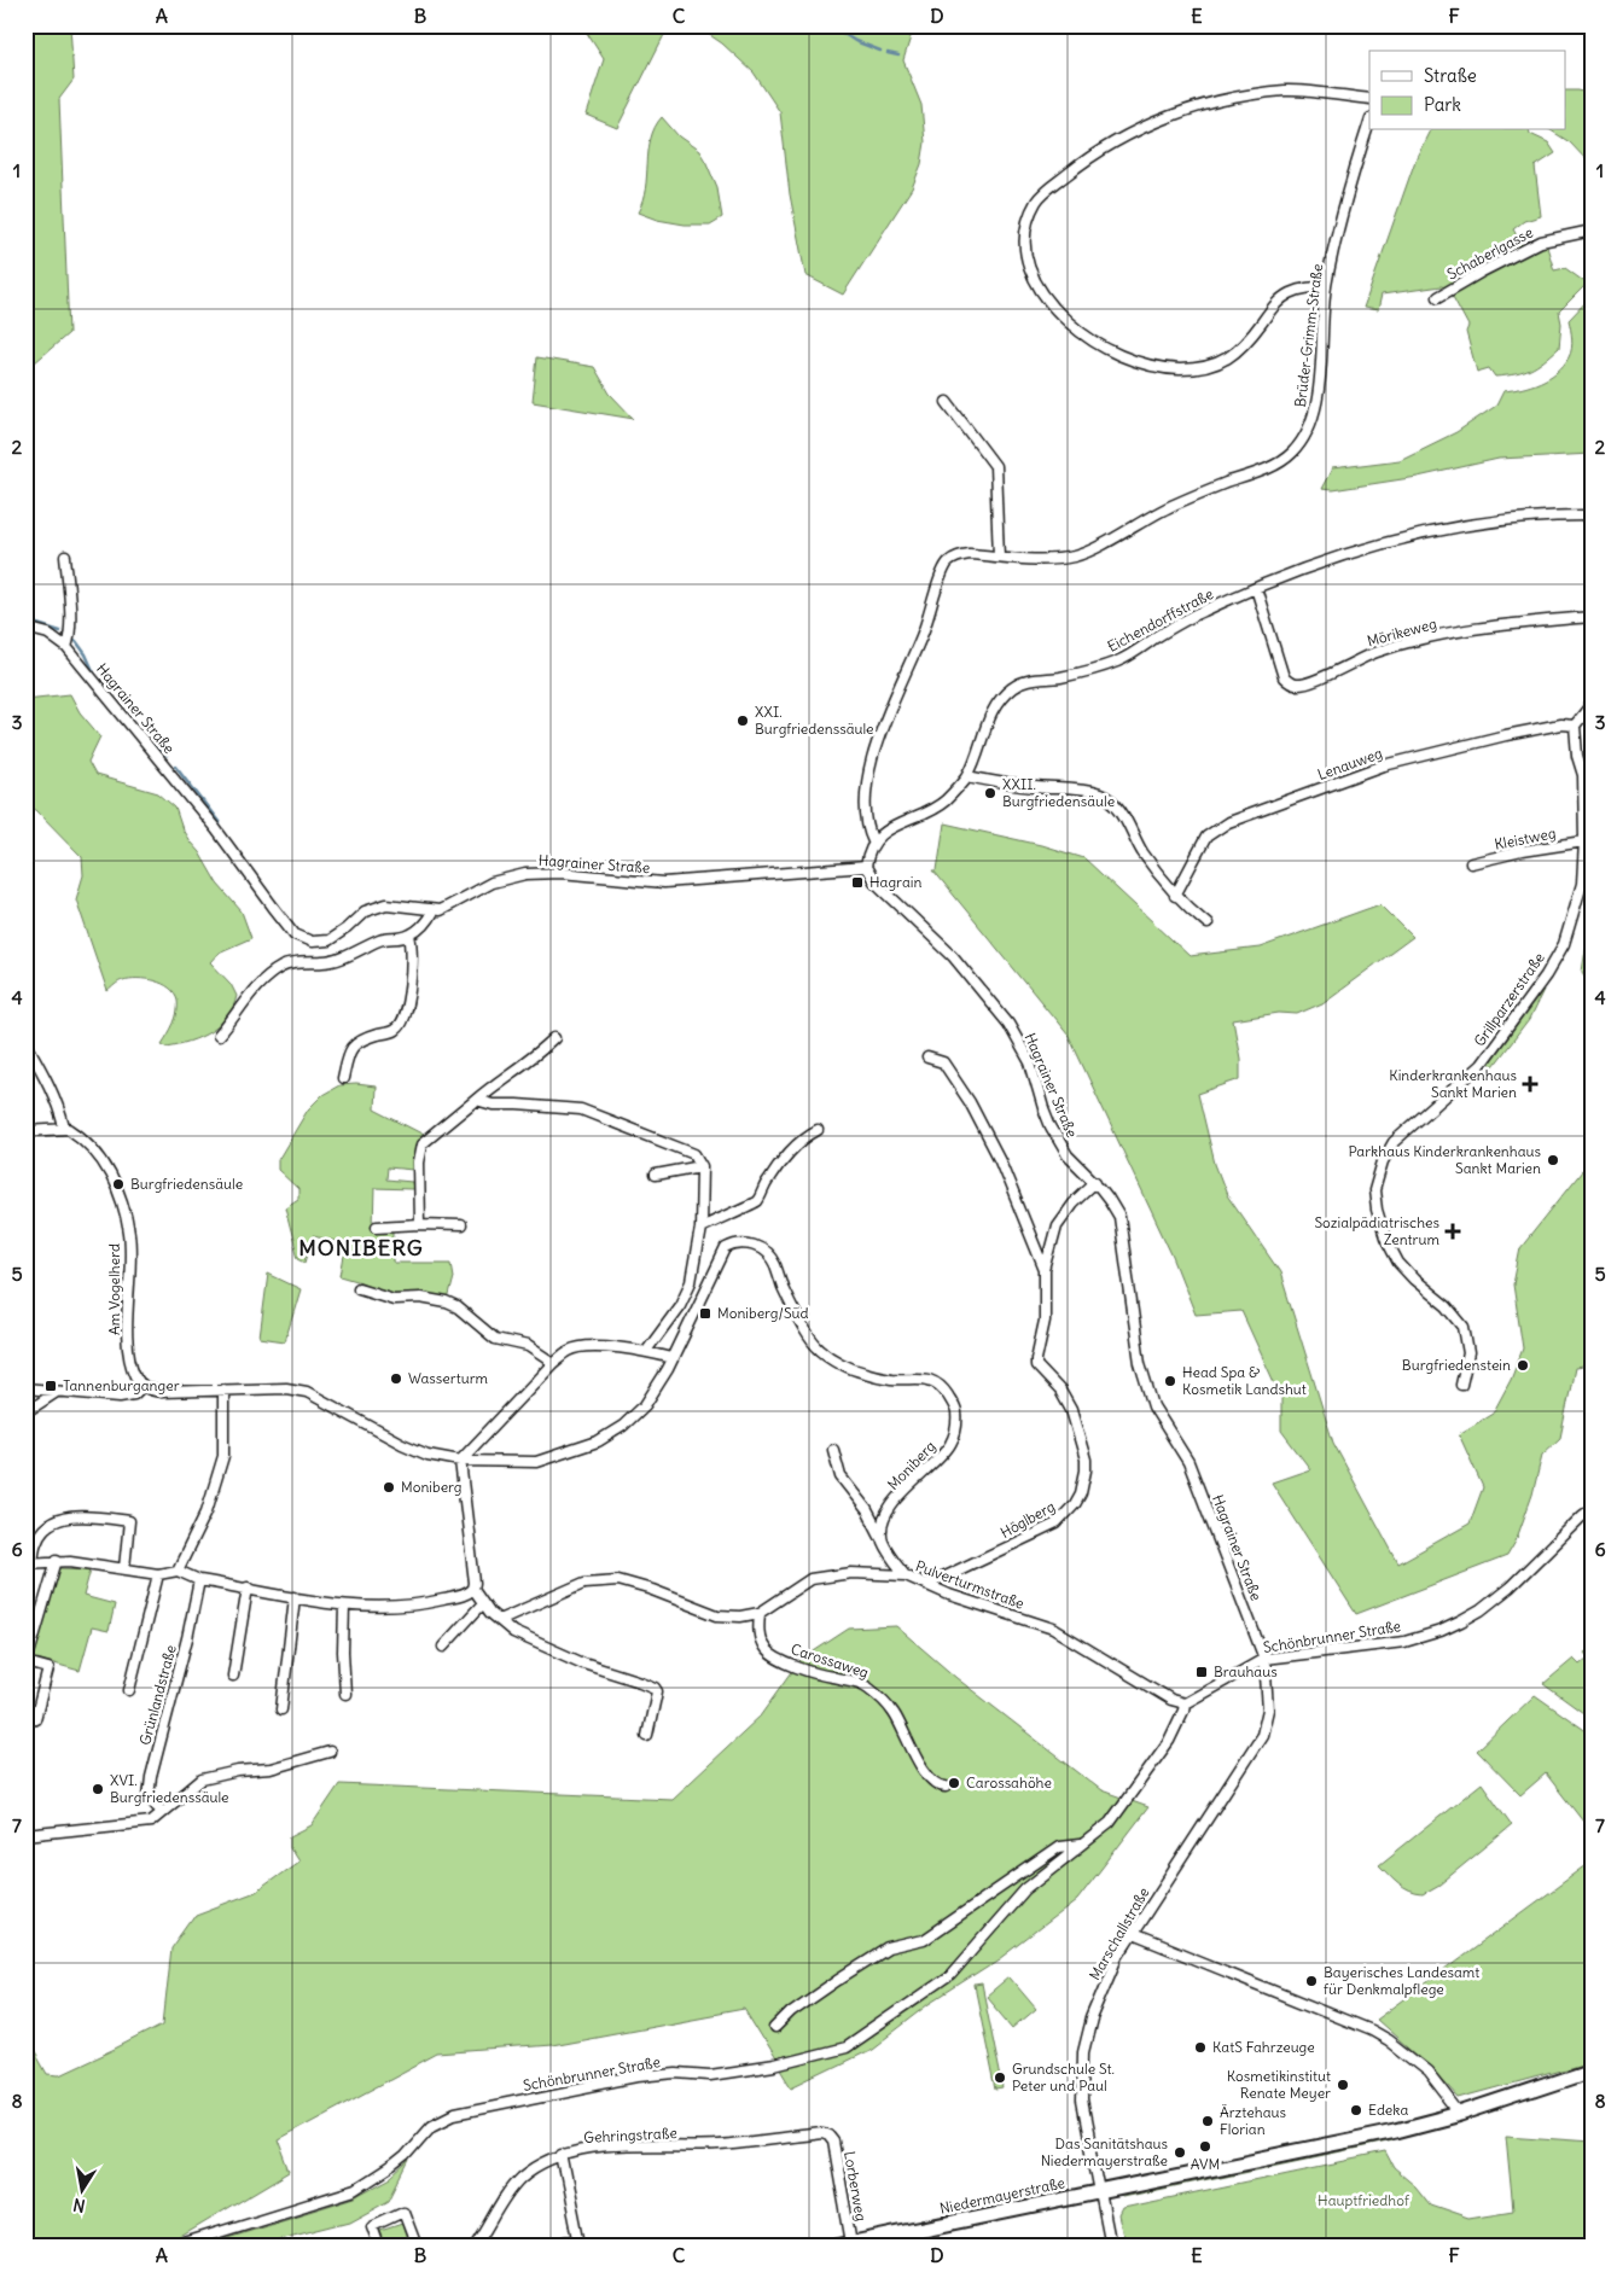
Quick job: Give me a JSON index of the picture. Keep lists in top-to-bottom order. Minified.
{"streets":{"main road":["Niedermayerstraße"],"street":["Schaberlgasse","Brüder-Grimm-Straße","Eichendorffstraße","Mörikeweg","Hagrainer Straße","Lenauweg","Kleistweg","Grillparzerstraße","Am Vogelherd","Moniberg","Höglberg","Pulverturmstraße","Schönbrunner Straße","Carossaweg","Grünlandstraße","Marschallstraße","Gehringstraße","Lorberweg"]},"crossings":[["Brüder-Grimm-Straße","Eichendorffstraße"],["Eichendorffstraße","Mörikeweg"],["Hagrainer Straße","Höglberg"],["Hagrainer Straße","Schönbrunner Straße"],["Hagrainer Straße","Marschallstraße"],["Lenauweg","Grillparzerstraße"],["Kleistweg","Grillparzerstraße"],["Am Vogelherd","Moniberg"],["Höglberg","Pulverturmstraße"],["Pulverturmstraße","Schönbrunner Straße"],["Pulverturmstraße","Carossaweg"],["Schönbrunner Straße","Marschallstraße"],["Marschallstraße","Niedermayerstraße"],["Gehringstraße","Lorberweg"],["Lorberweg","Niedermayerstraße"]],"districts":["MONIBERG"],"parks":["Hauptfriedhof"],"places":{"other":["XXI. Burgfriedenssäule","XXII. Burgfriedensäule","Parkhaus Kinderkrankenhaus Sankt Marien","Burgfriedensäule","Burgfriedenstein","Wasserturm","Head Spa & Kosmetik Landshut","Moniberg","Carossahöhe","XVI. Burgfriedenssäule","Bayerisches Landesamt für Denkmalpflege","KatS Fahrzeuge","Grundschule St. Peter und Paul","Kosmetikinstitut Renate Meyer","Edeka","Ärztehaus Florian","AVM","Das Sanitätshaus Niedermayerstraße"],"transit":["Hagrain","Moniberg/Süd","Tannenburganger","Brauhaus"],"health":["Kinderkrankenhaus Sankt Marien","Sozialpädiatrisches Zentrum"]},"legend":["Straße","Park"],"north":"bottom","grid":{"columns":["A","B","C","D","E","F"],"rows":["1","2","3","4","5","6","7","8"]}}
